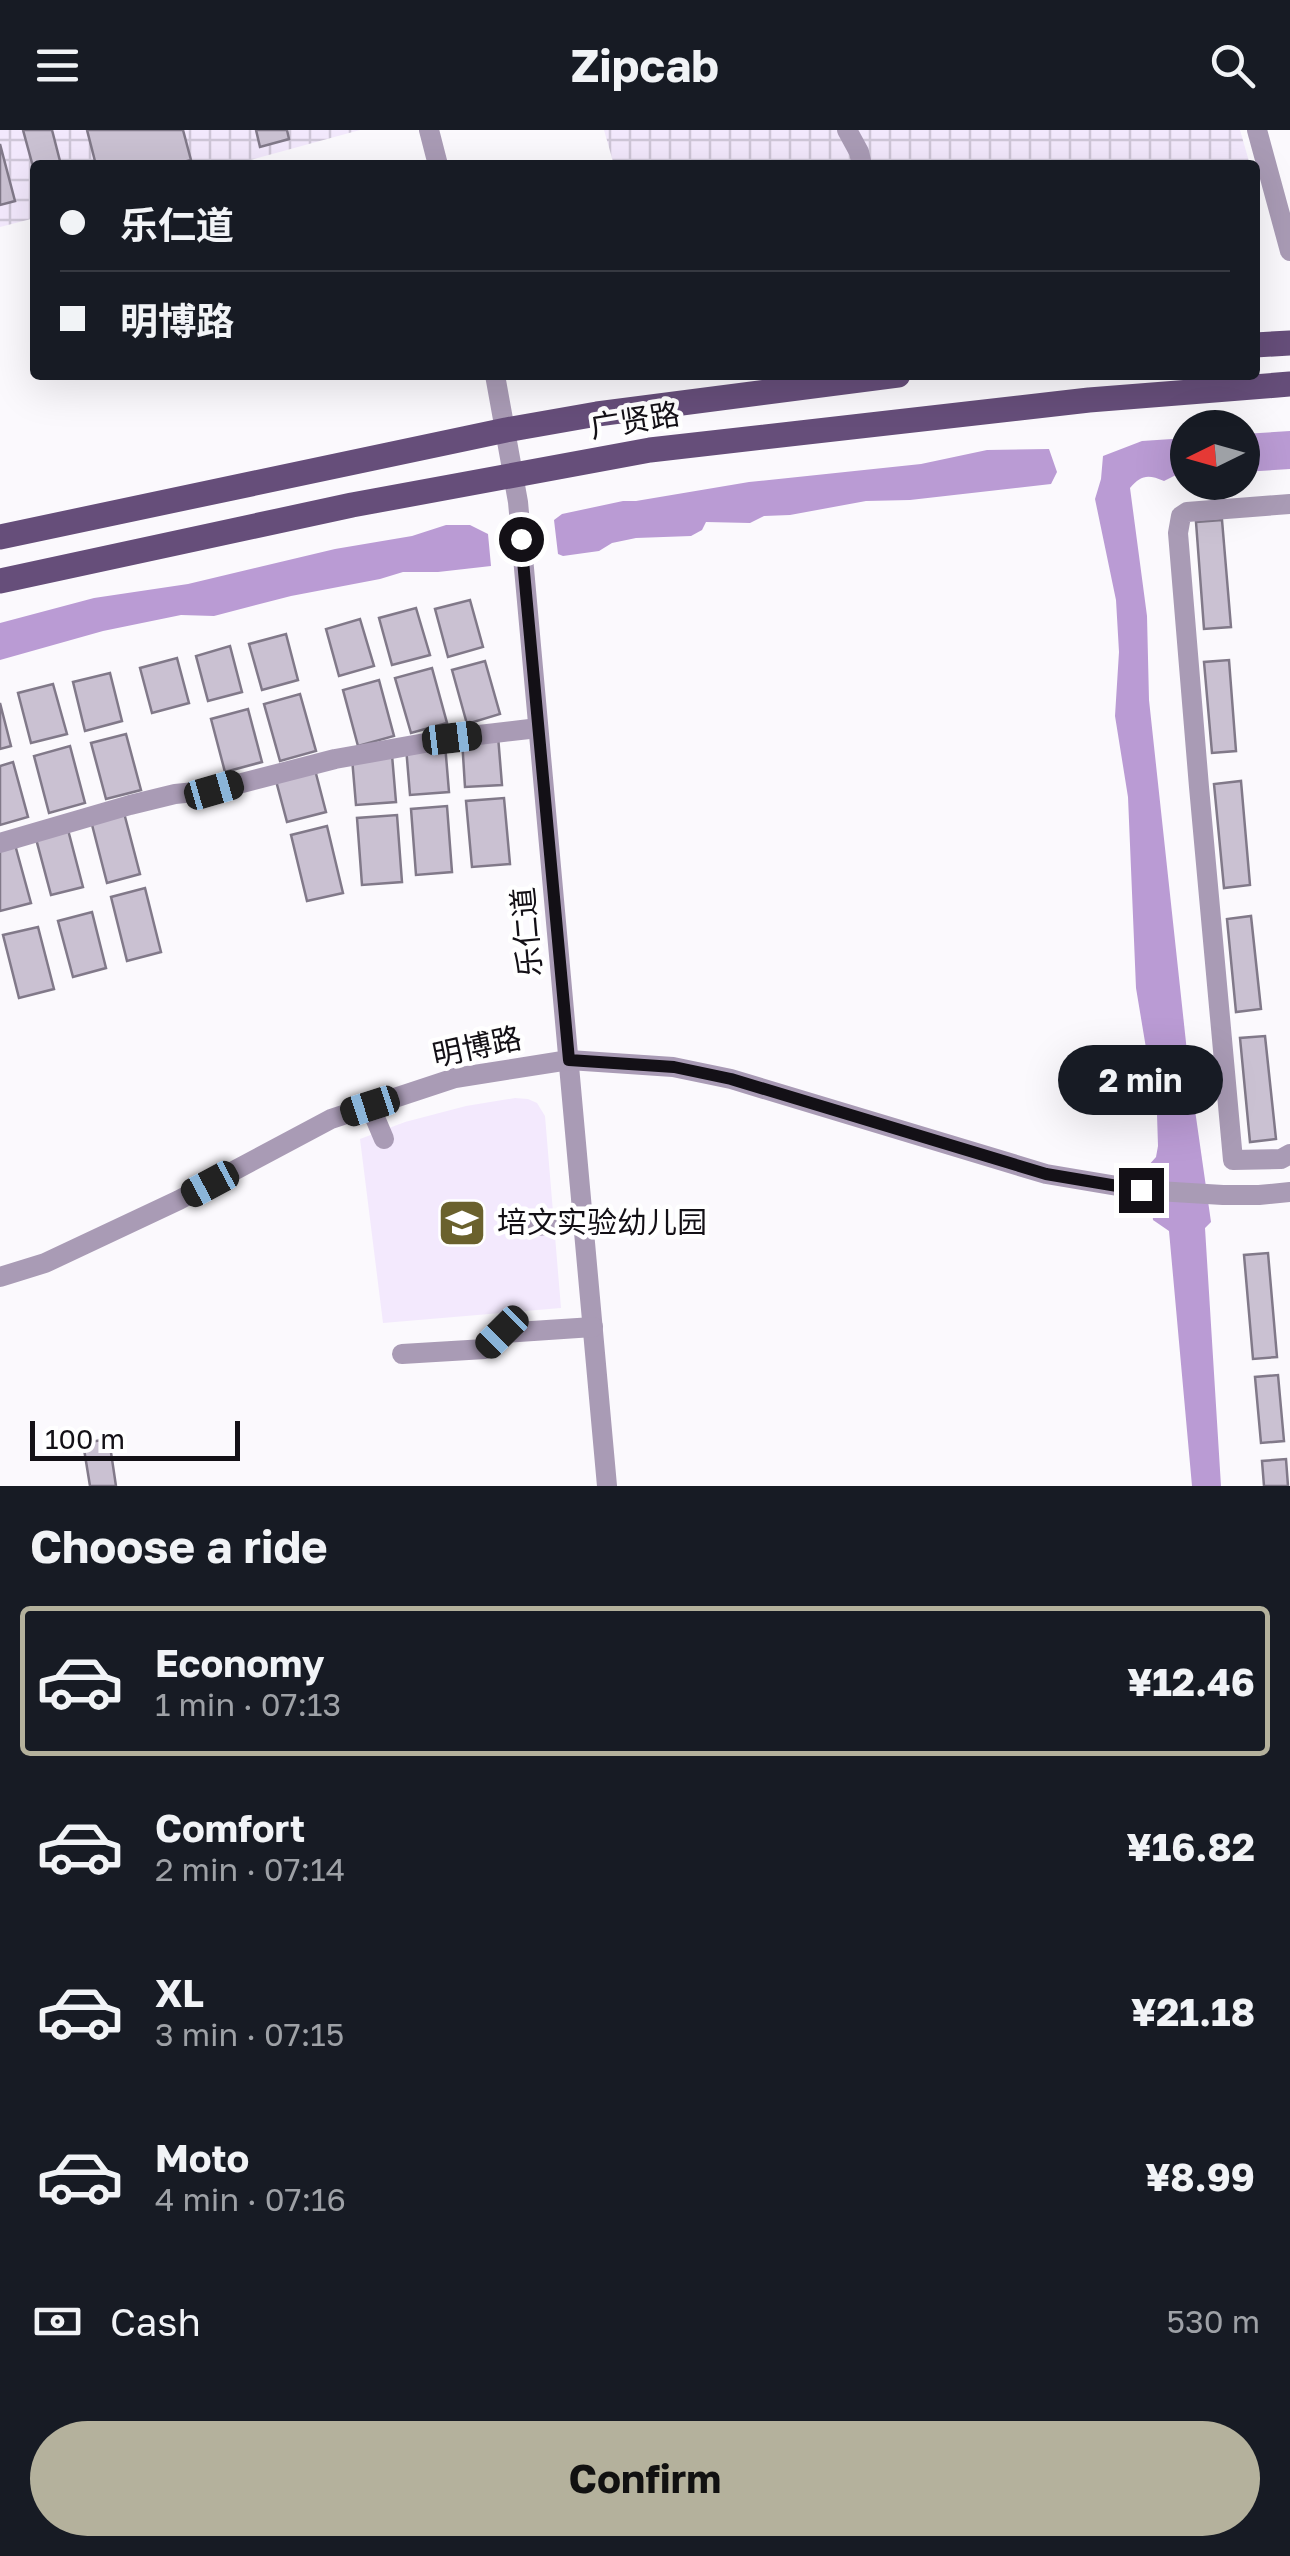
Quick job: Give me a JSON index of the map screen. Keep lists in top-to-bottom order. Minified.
{"streets":{"main road":["广贤路"],"street":["乐仁道","明博路"]},"crossings":[["广贤路","乐仁道"],["乐仁道","明博路"]],"places":{"school or university":["培文实验幼儿园"]},"scale_bar":"100 m","north":"left","page":{"header":"Zipcab","banner":["乐仁道","明博路"],"bubble":"2 min","scale":"100 m","heading":"Choose a ride","list":[{"name":"Economy","note":"1 min · 07:13","value":"¥12.46"},{"name":"Comfort","note":"2 min · 07:14","value":"¥16.82"},{"name":"XL","note":"3 min · 07:15","value":"¥21.18"},{"name":"Moto","note":"4 min · 07:16","value":"¥8.99"}],"pay":["Cash","530 m"],"buttons":"Confirm"}}
